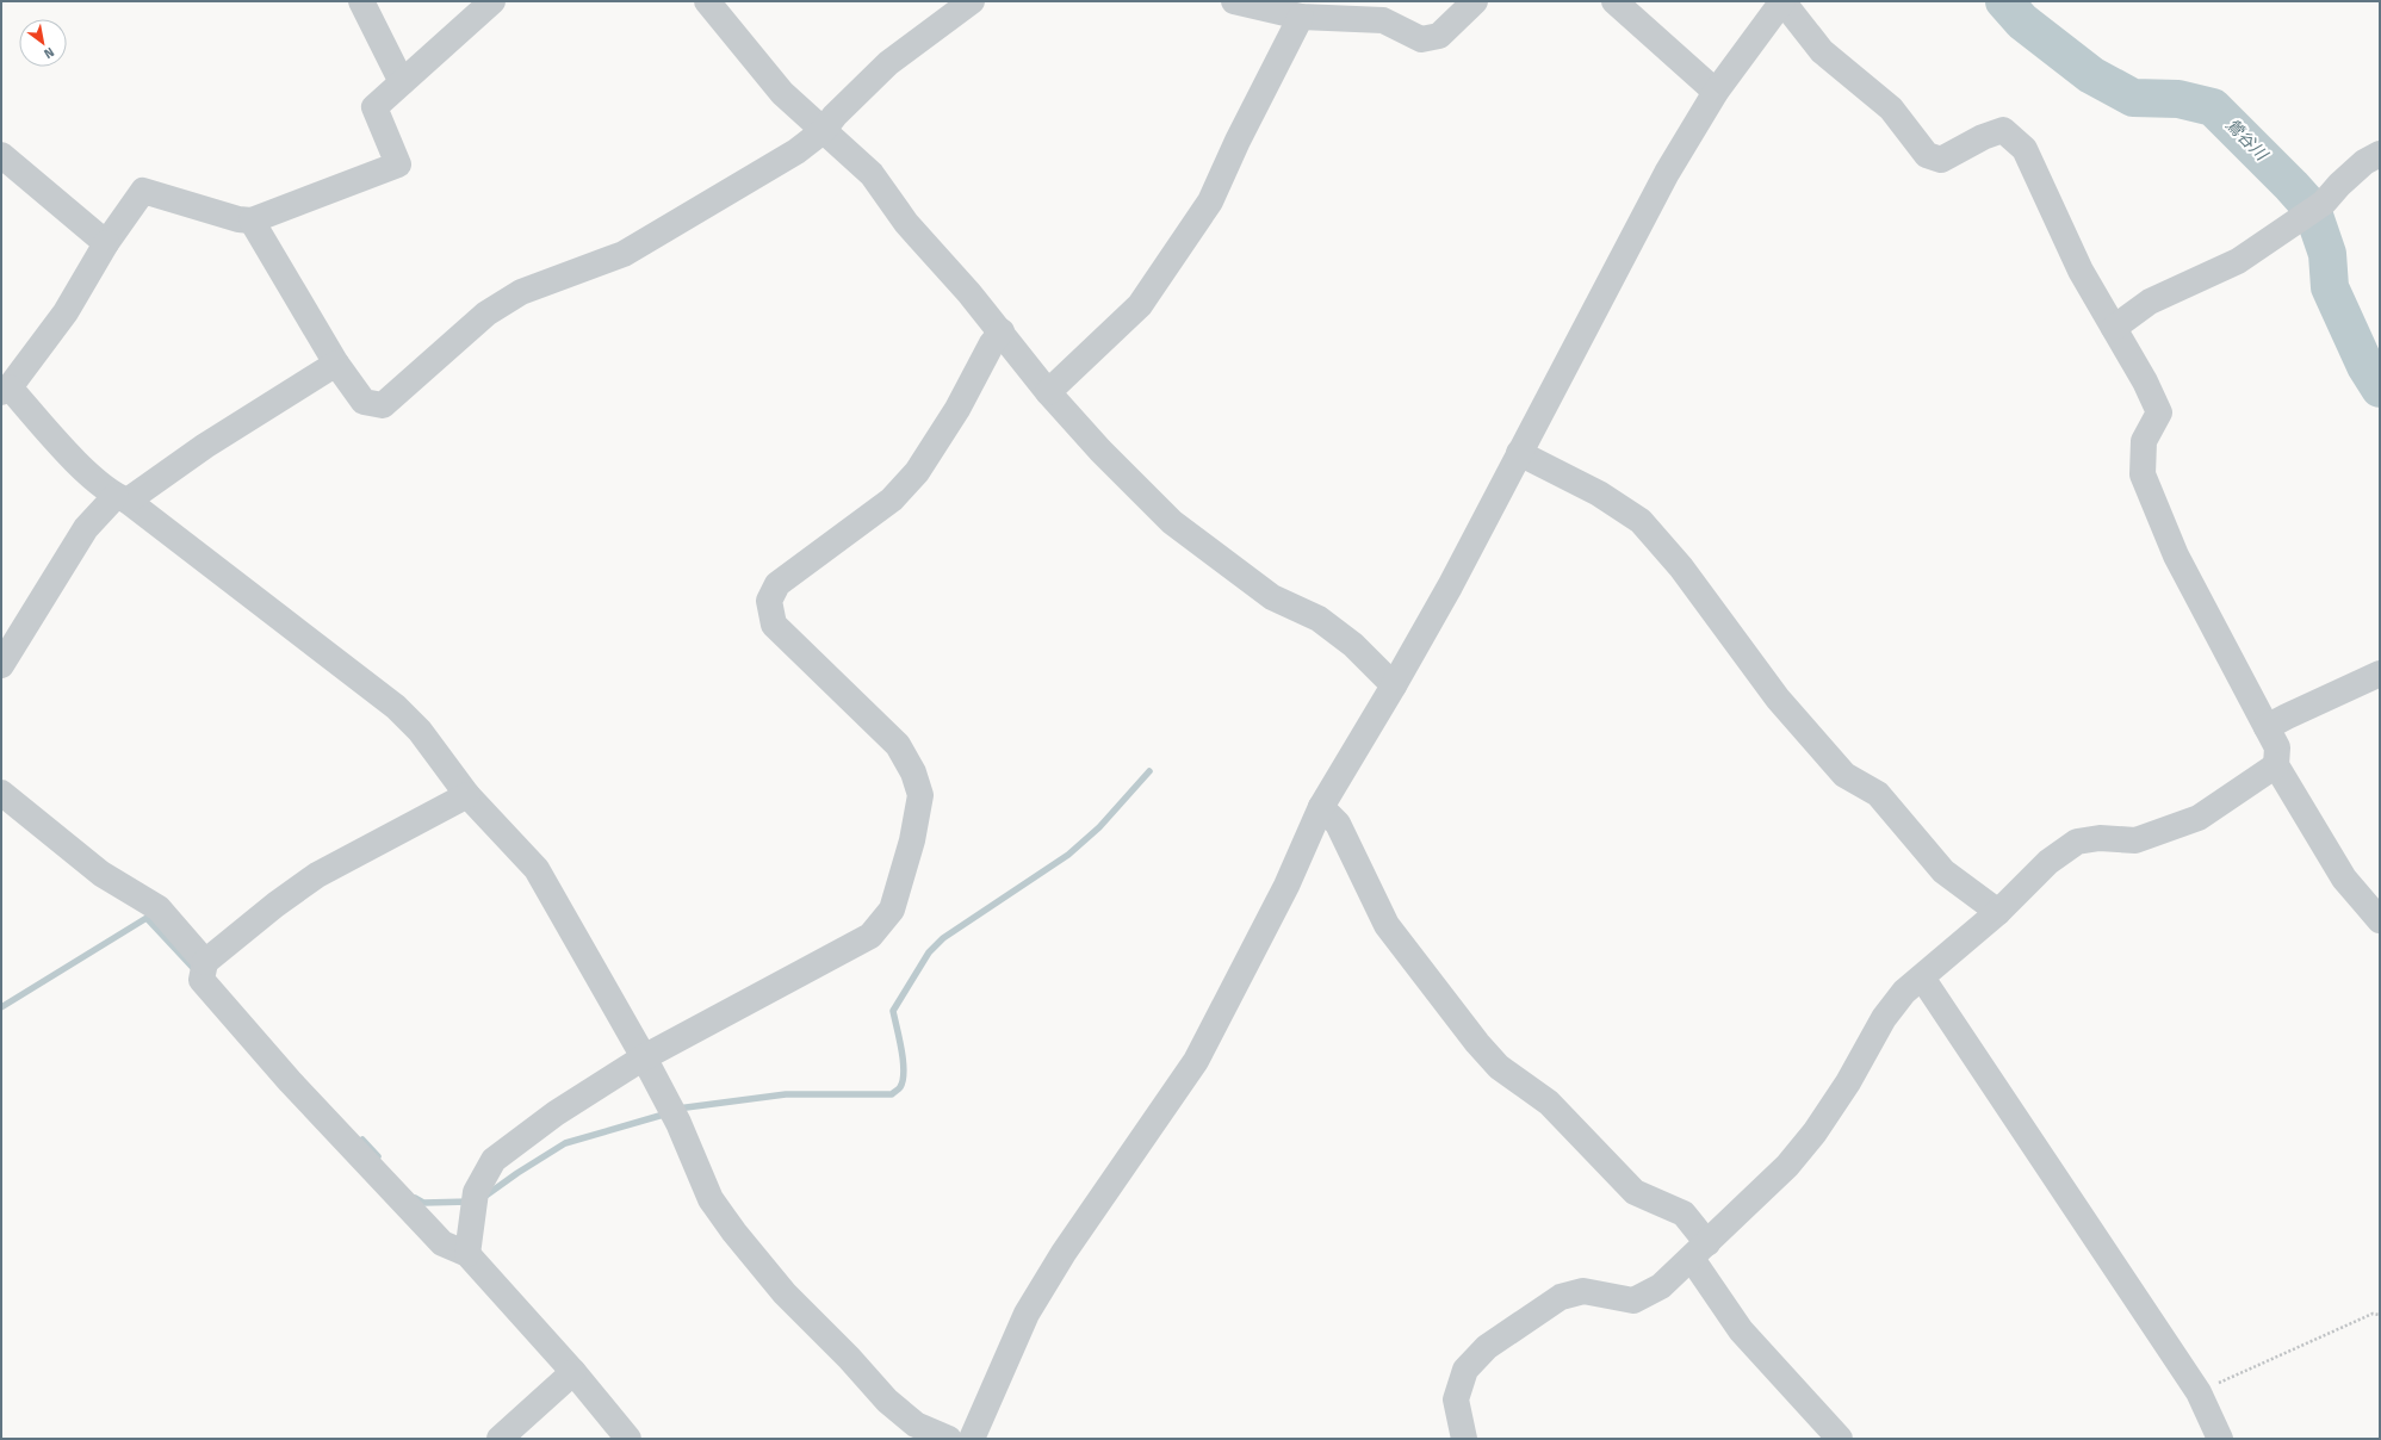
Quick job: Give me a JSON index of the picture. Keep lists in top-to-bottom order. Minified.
{"water":["鶯谷川"],"north":"bottom right"}
